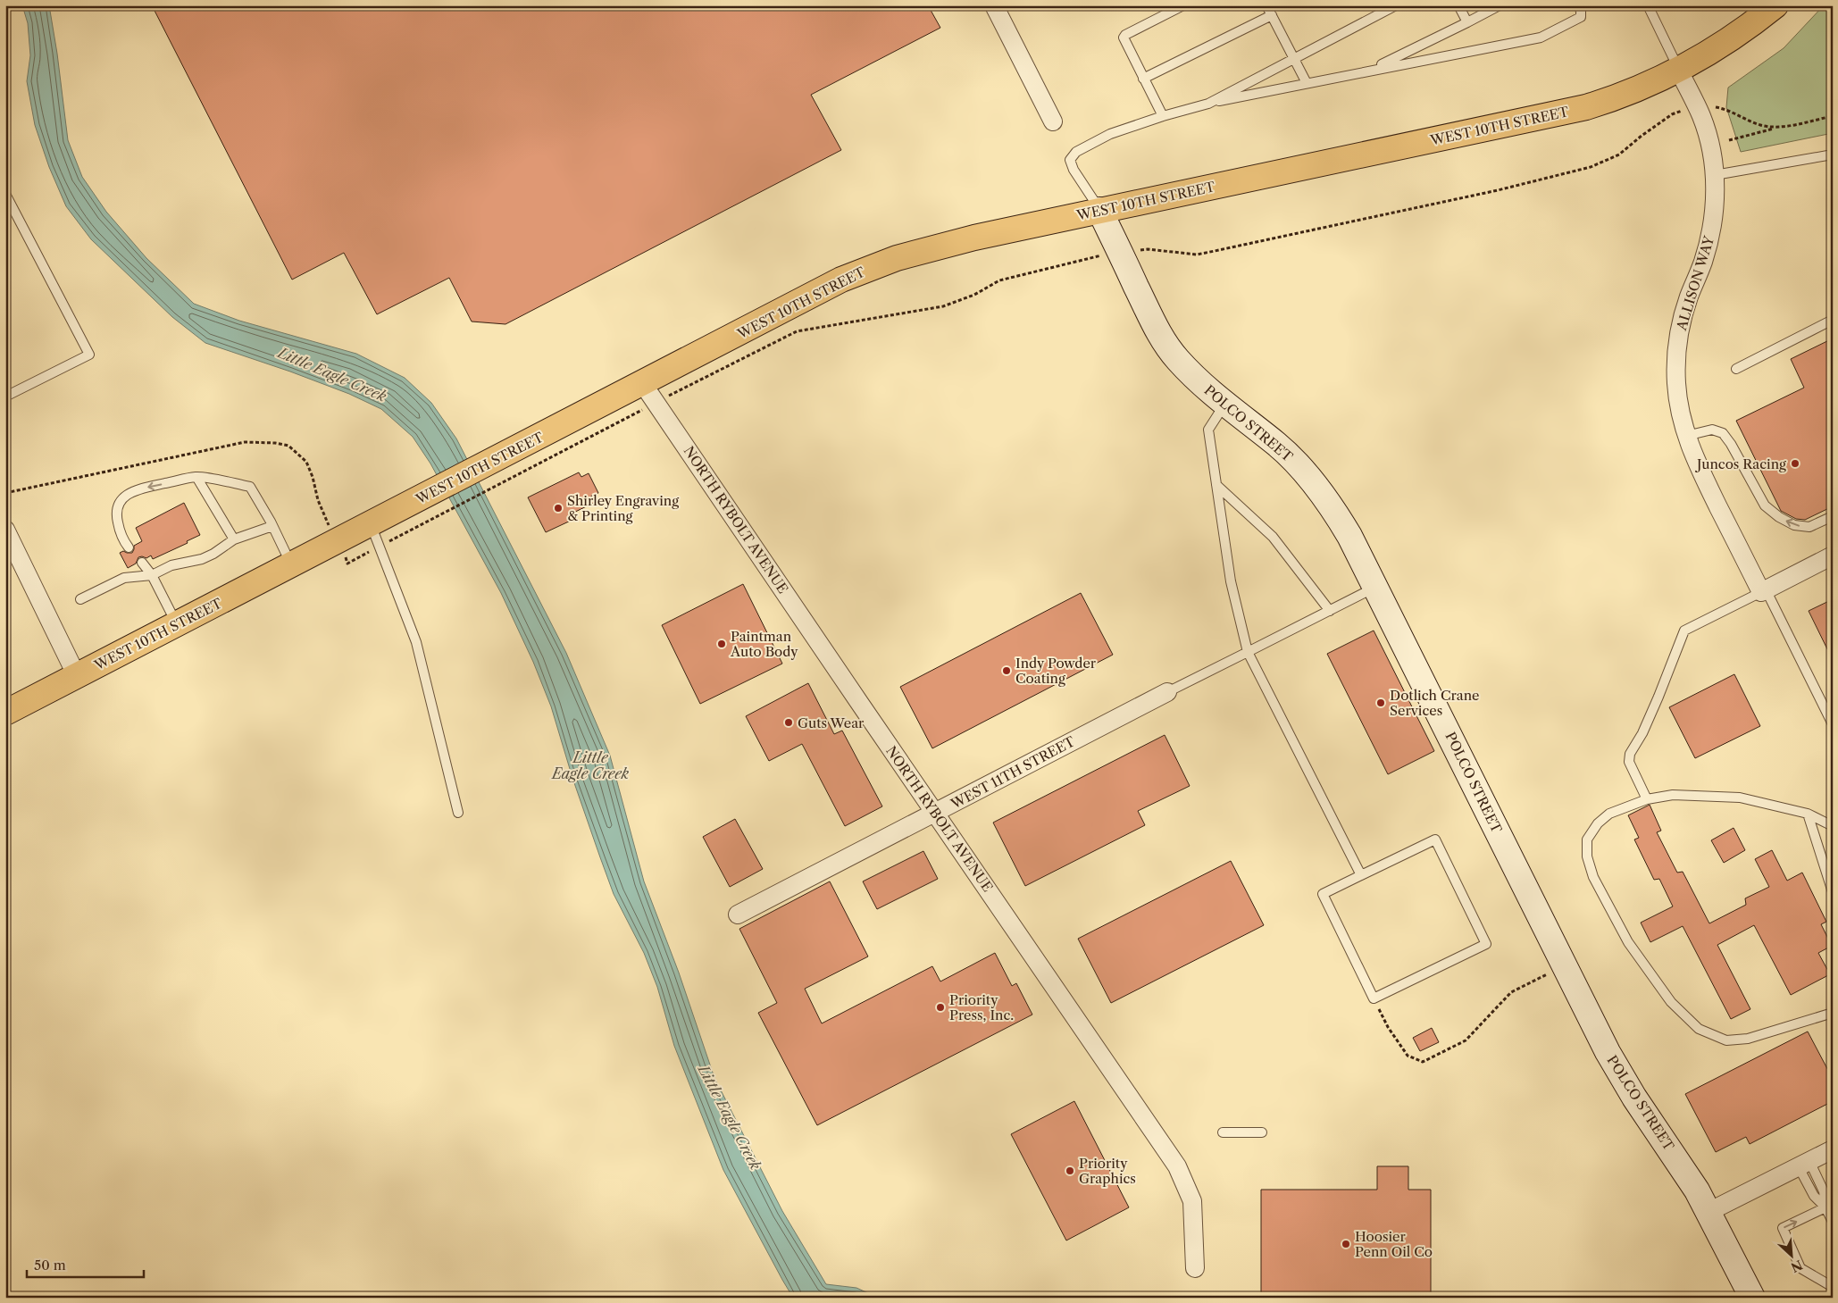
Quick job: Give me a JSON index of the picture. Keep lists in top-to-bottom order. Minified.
{"streets":{"main road":["WEST 10TH STREET"],"street":["ALLISON WAY","POLCO STREET","NORTH RYBOLT AVENUE","WEST 11TH STREET"]},"crossings":[["WEST 10TH STREET","ALLISON WAY"],["WEST 10TH STREET","POLCO STREET"],["WEST 10TH STREET","NORTH RYBOLT AVENUE"],["NORTH RYBOLT AVENUE","WEST 11TH STREET"]],"water":["Little Eagle Creek"],"places":["Juncos Racing","Shirley Engraving & Printing","Paintman Auto Body","Indy Powder Coating","Dotlich Crane Services","Guts Wear","Priority Press, Inc.","Priority Graphics","Hoosier Penn Oil Co"],"scale_bar":"50 m","north":"bottom right"}
